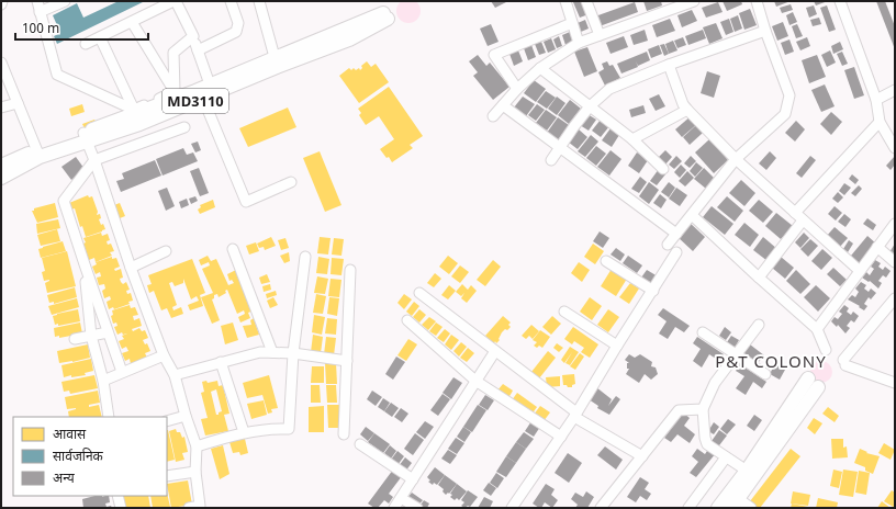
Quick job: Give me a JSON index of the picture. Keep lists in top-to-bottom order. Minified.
{"streets":{"main road":["MD3110"]},"districts":["P&T COLONY"],"legend":["आवास","सार्वजनिक","अन्य"],"scale_bar":"100 m"}
